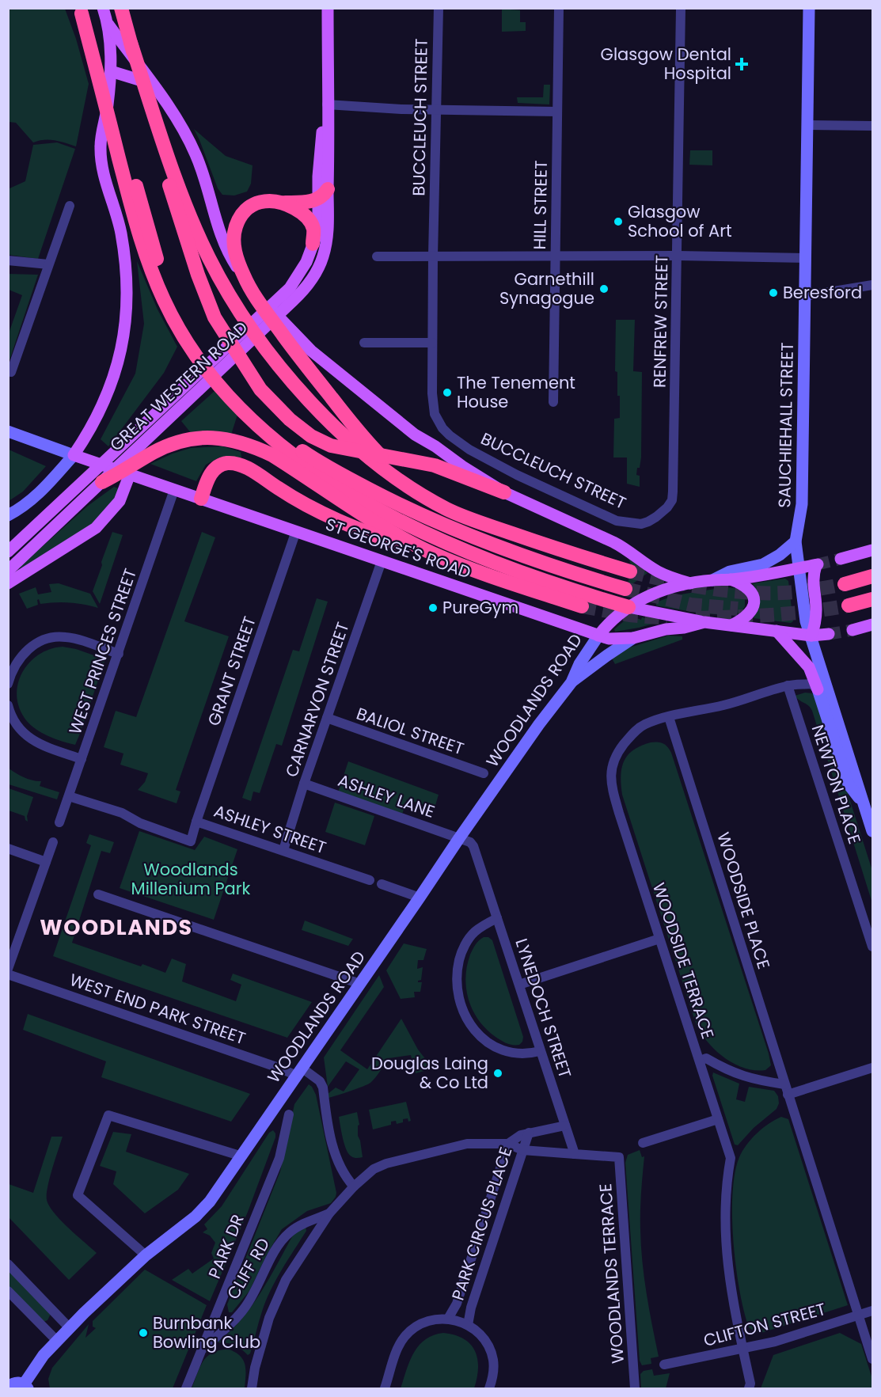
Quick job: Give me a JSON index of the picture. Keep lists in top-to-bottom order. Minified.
{"streets":{"main road":["GREAT WESTERN ROAD","ST GEORGE'S ROAD"],"street":["BUCCLEUCH STREET","HILL STREET","RENFREW STREET","SAUCHIEHALL STREET","WEST PRINCES STREET","GRANT STREET","CARNARVON STREET","WOODLANDS ROAD","BALIOL STREET","NEWTON PLACE","ASHLEY LANE","ASHLEY STREET","WOODSIDE PLACE","WOODSIDE TERRACE","LYNEDOCH STREET","WEST END PARK STREET","PARK CIRCUS PLACE","PARK DR","CLIFF RD","WOODLANDS TERRACE","CLIFTON STREET"]},"crossings":[["BUCCLEUCH STREET","RENFREW STREET"],["SAUCHIEHALL STREET","ST GEORGE'S ROAD"],["ST GEORGE'S ROAD","WEST PRINCES STREET"],["ST GEORGE'S ROAD","GRANT STREET"],["ST GEORGE'S ROAD","CARNARVON STREET"],["ST GEORGE'S ROAD","WOODLANDS ROAD"],["WEST PRINCES STREET","ASHLEY STREET"],["GRANT STREET","ASHLEY STREET"],["CARNARVON STREET","BALIOL STREET"],["CARNARVON STREET","ASHLEY LANE"],["CARNARVON STREET","ASHLEY STREET"],["WOODLANDS ROAD","ASHLEY LANE"],["WOODLANDS ROAD","LYNEDOCH STREET"],["WOODLANDS ROAD","WEST END PARK STREET"],["NEWTON PLACE","WOODSIDE TERRACE"],["ASHLEY LANE","LYNEDOCH STREET"],["WOODSIDE PLACE","WOODSIDE TERRACE"],["WOODSIDE PLACE","CLIFTON STREET"],["WOODSIDE TERRACE","CLIFTON STREET"],["LYNEDOCH STREET","WOODLANDS TERRACE"],["PARK DR","CLIFF RD"]],"districts":["WOODLANDS"],"parks":["Woodlands Millenium Park"],"places":{"health":["Glasgow Dental Hospital"],"other":["Glasgow School of Art","Garnethill Synagogue","Beresford","The Tenement House","PureGym","Douglas Laing & Co Ltd","Burnbank Bowling Club"]}}
